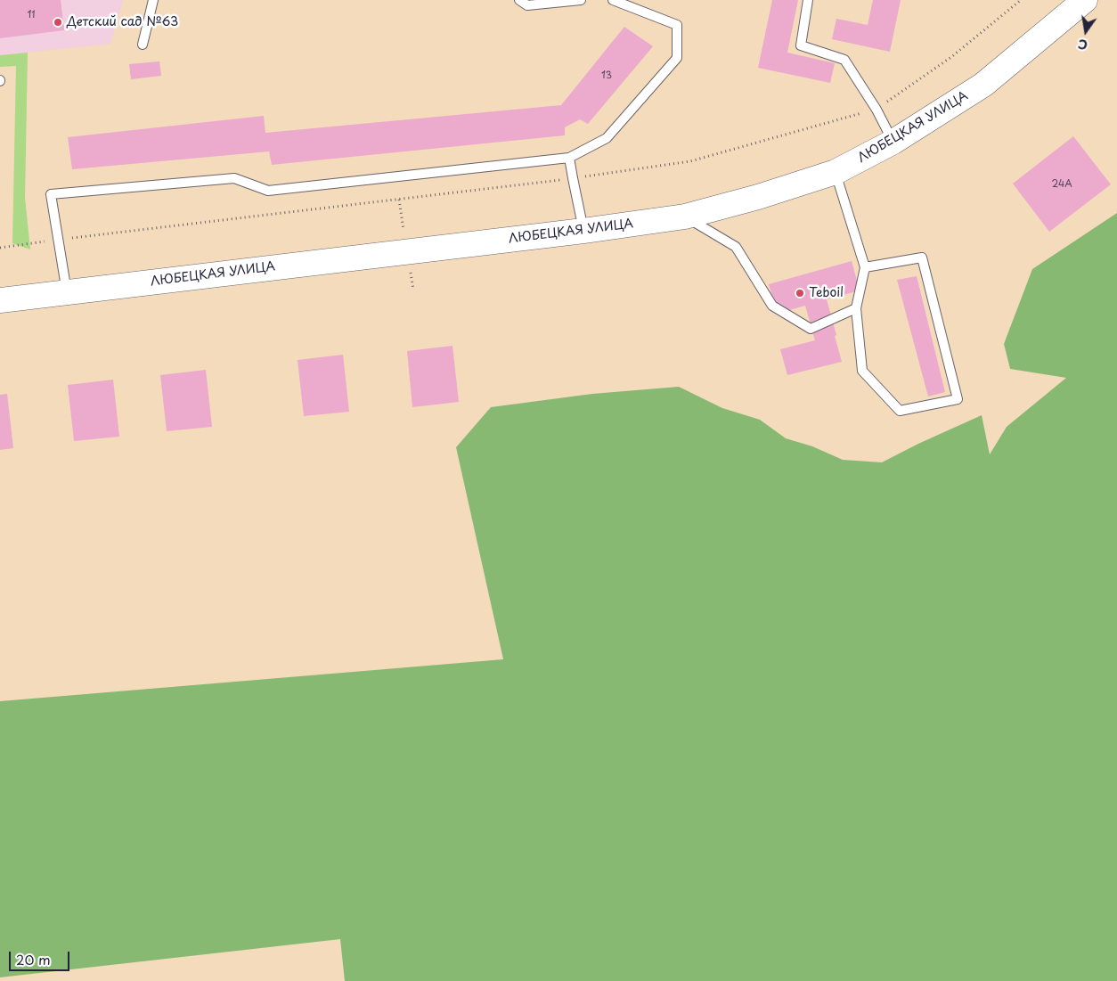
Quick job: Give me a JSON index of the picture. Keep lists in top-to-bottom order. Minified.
{"streets":{"street":["ЛЮБЕЦКАЯ УЛИЦА"]},"places":["Детский сад №63","Teboil"],"house_numbers":["11","13","24А"],"scale_bar":"20 m","north":"bottom"}
